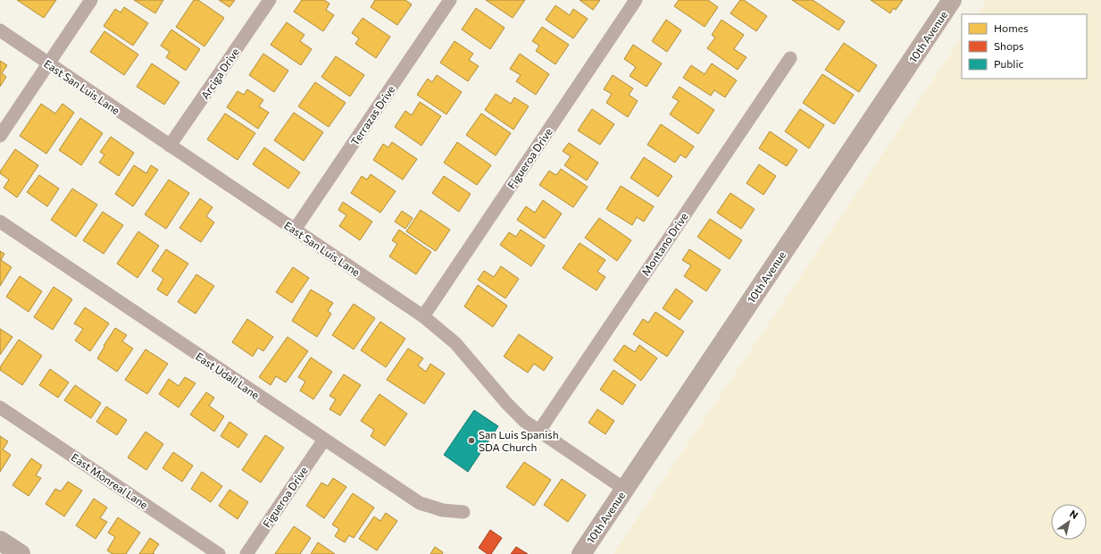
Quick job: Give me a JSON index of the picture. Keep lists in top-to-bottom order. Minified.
{"streets":{"main road":["10th Avenue"],"street":["Arciga Drive","East San Luis Lane","Terrazas Drive","Figueroa Drive","Montano Drive","East Udall Lane","East Monreal Lane"]},"crossings":[["10th Avenue","East San Luis Lane"],["Arciga Drive","East San Luis Lane"],["East San Luis Lane","Terrazas Drive"],["East San Luis Lane","Figueroa Drive"],["East San Luis Lane","Montano Drive"],["Figueroa Drive","East Udall Lane"]],"places":["San Luis Spanish SDA Church"],"legend":["Homes","Shops","Public"],"north":"top right"}
